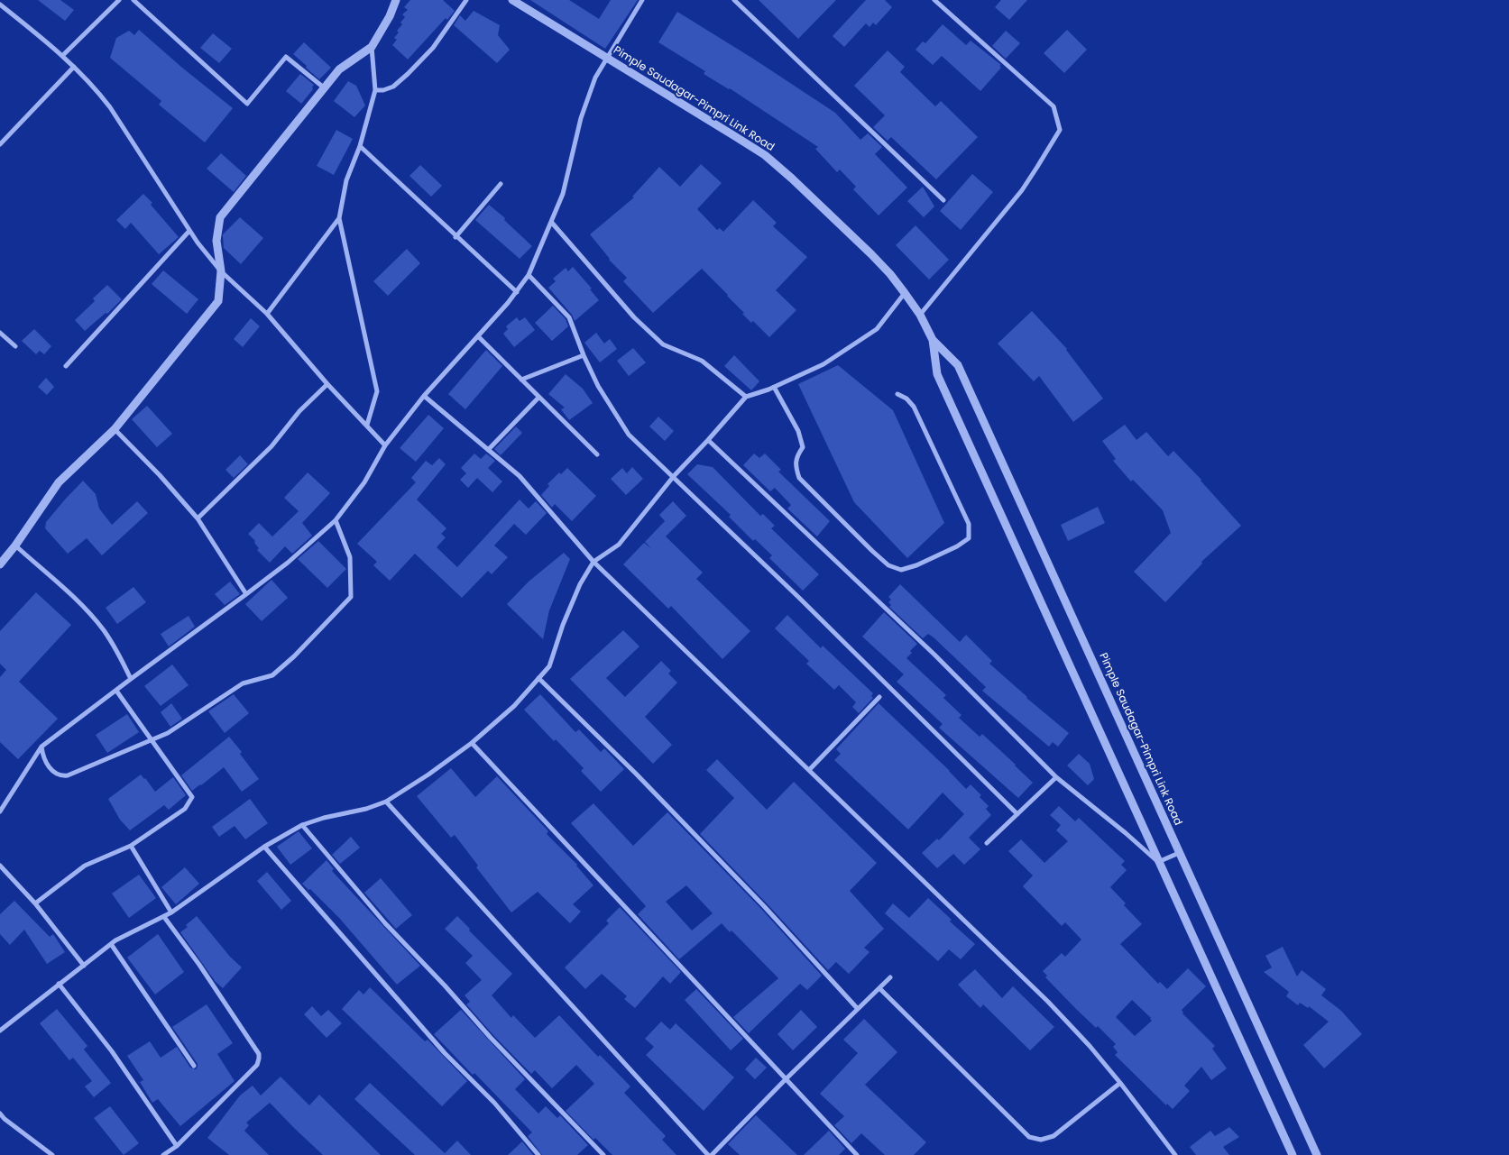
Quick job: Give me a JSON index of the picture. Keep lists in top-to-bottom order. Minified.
{"streets":{"street":["Pimple Saudagar-Pimpri Link Road"]}}
